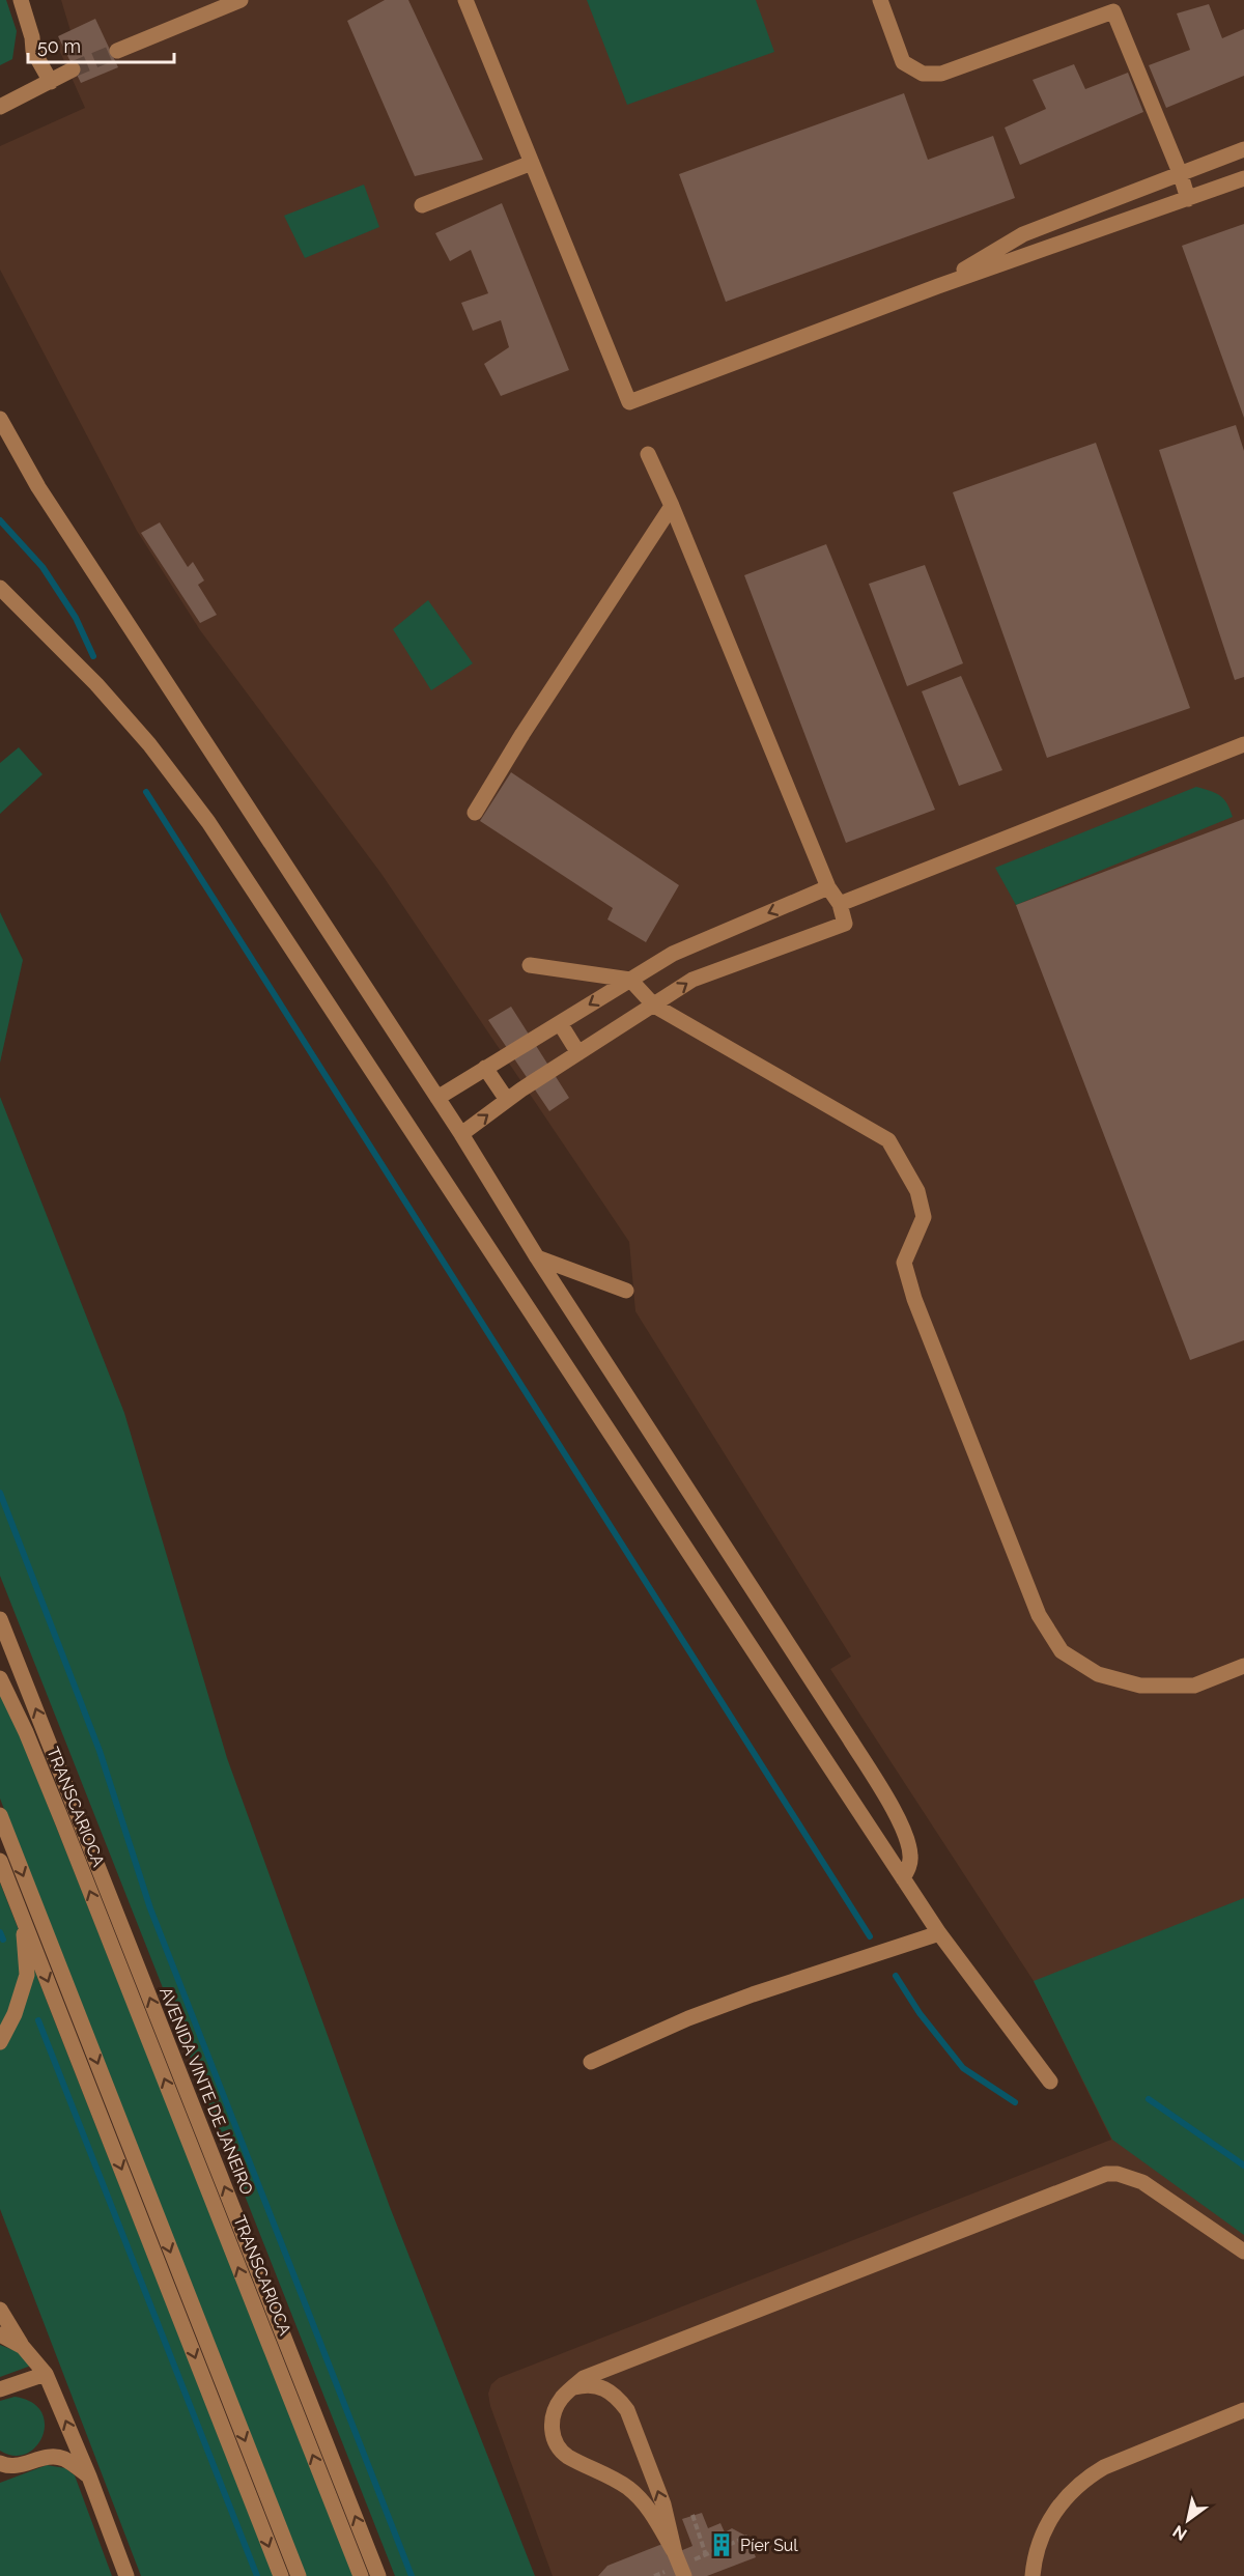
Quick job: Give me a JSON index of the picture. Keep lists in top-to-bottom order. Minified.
{"streets":{"street":["TRANSCARIOCA","AVENIDA VINTE DE JANEIRO"]},"places":{"building":["Píer Sul"]},"scale_bar":"50 m","north":"bottom left"}
